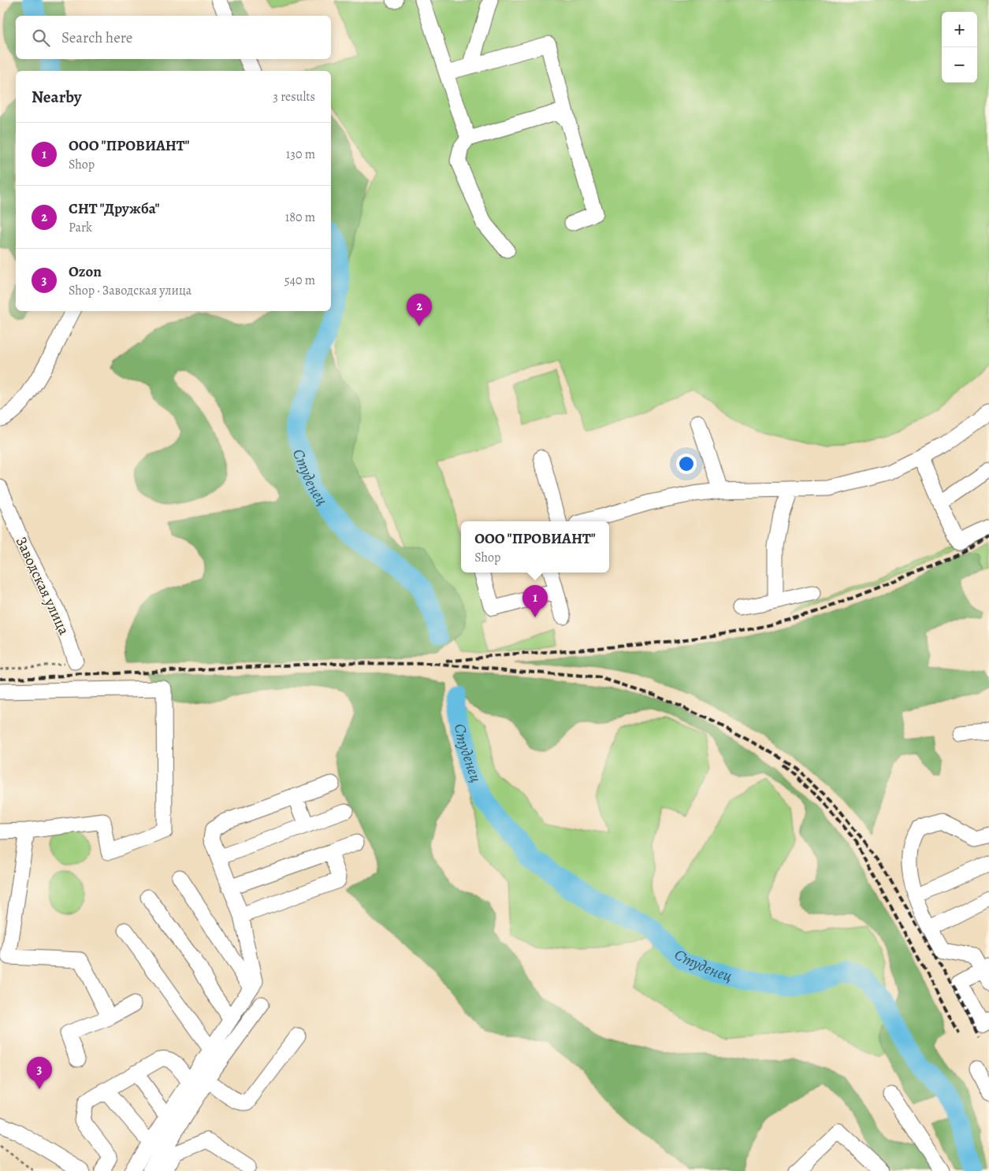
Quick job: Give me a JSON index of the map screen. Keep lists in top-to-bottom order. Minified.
{"streets":{"street":["Заводская улица"]},"water":["Студенец"],"page":{"map_buttons":["+","−"],"search":"Search here","heading":["Nearby","3 results"],"list":[{"mark":"1","name":"ООО \"ПРОВИАНТ\"","note":"Shop","value":"130 m"},{"mark":"2","name":"СНТ \"Дружба\"","note":"Park","value":"180 m"},{"mark":"3","name":"Ozon","note":"Shop · Заводская улица","value":"540 m"}],"pins":["2","1","3"],"popup":["ООО \"ПРОВИАНТ\"","Shop"]}}
